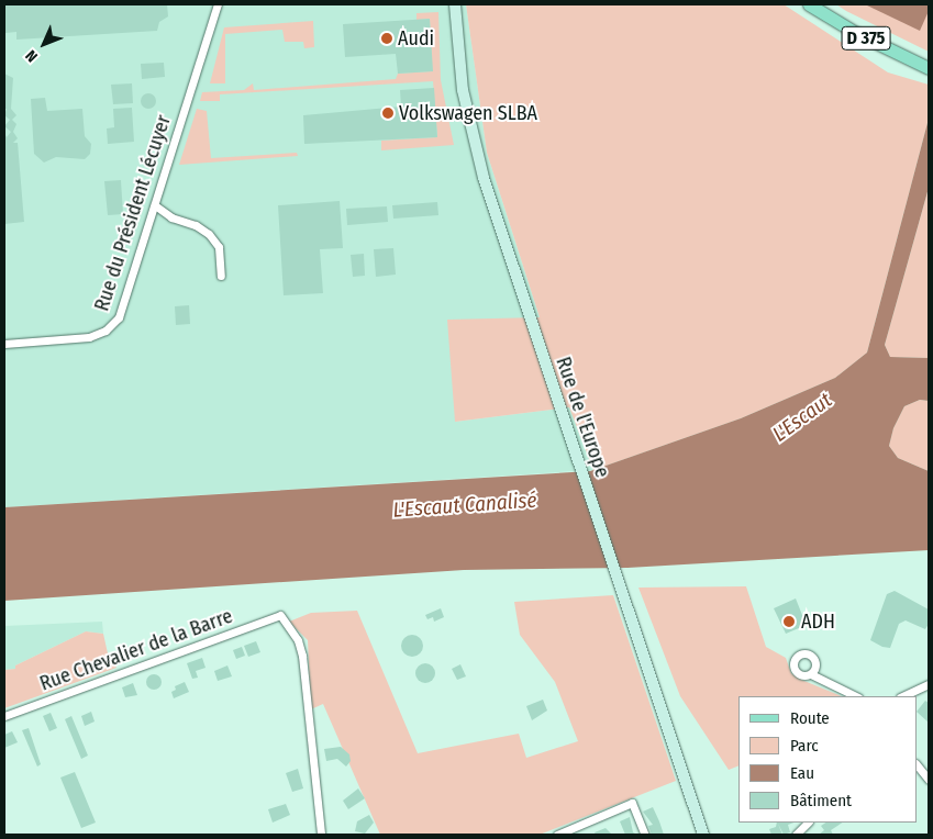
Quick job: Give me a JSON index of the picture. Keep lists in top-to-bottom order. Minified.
{"streets":{"main road":["D 375"],"street":["Rue du Président Lécuyer","Rue de l'Europe","Rue Chevalier de la Barre"]},"water":["L'Escaut","L'Escaut Canalisé"],"places":["Audi","Volkswagen SLBA","ADH"],"legend":["Route","Parc","Eau","Bâtiment"],"north":"bottom left"}
